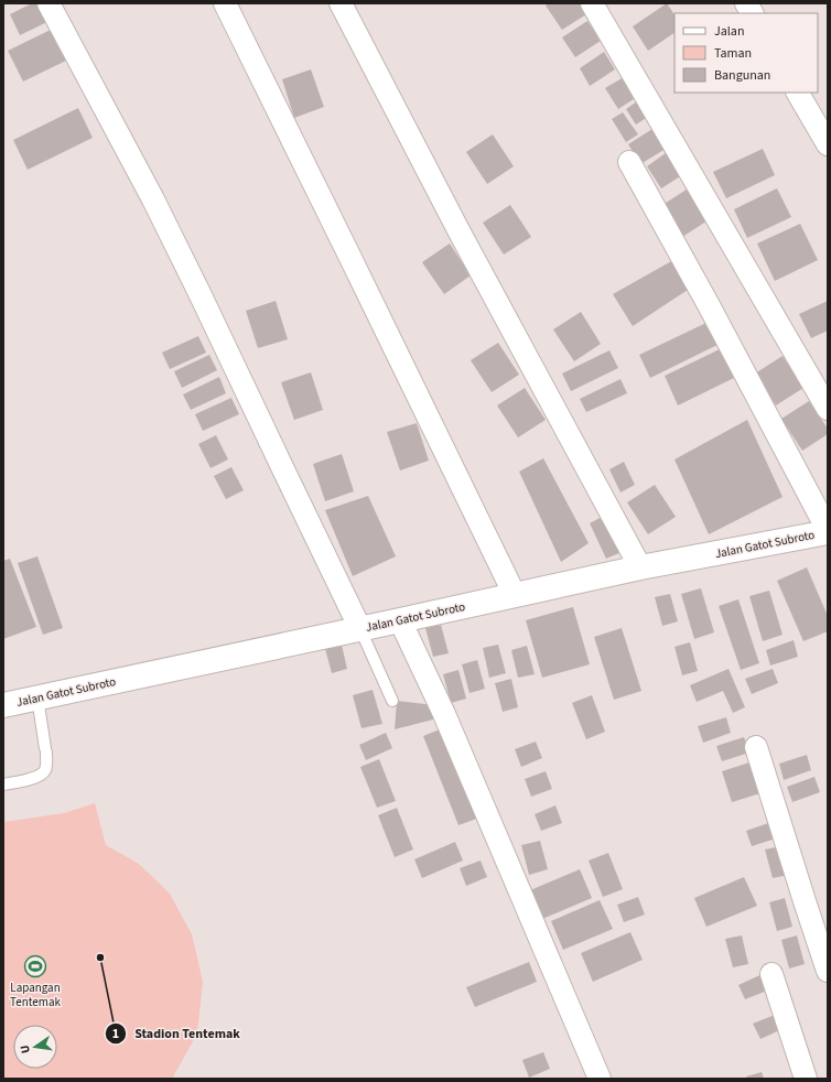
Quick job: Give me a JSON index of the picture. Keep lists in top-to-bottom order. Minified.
{"streets":{"street":["Jalan Gatot Subroto"]},"places":{"other":["Stadion Tentemak"],"sports":["Lapangan Tentemak"]},"legend":["Jalan","Taman","Bangunan"],"north":"left"}
